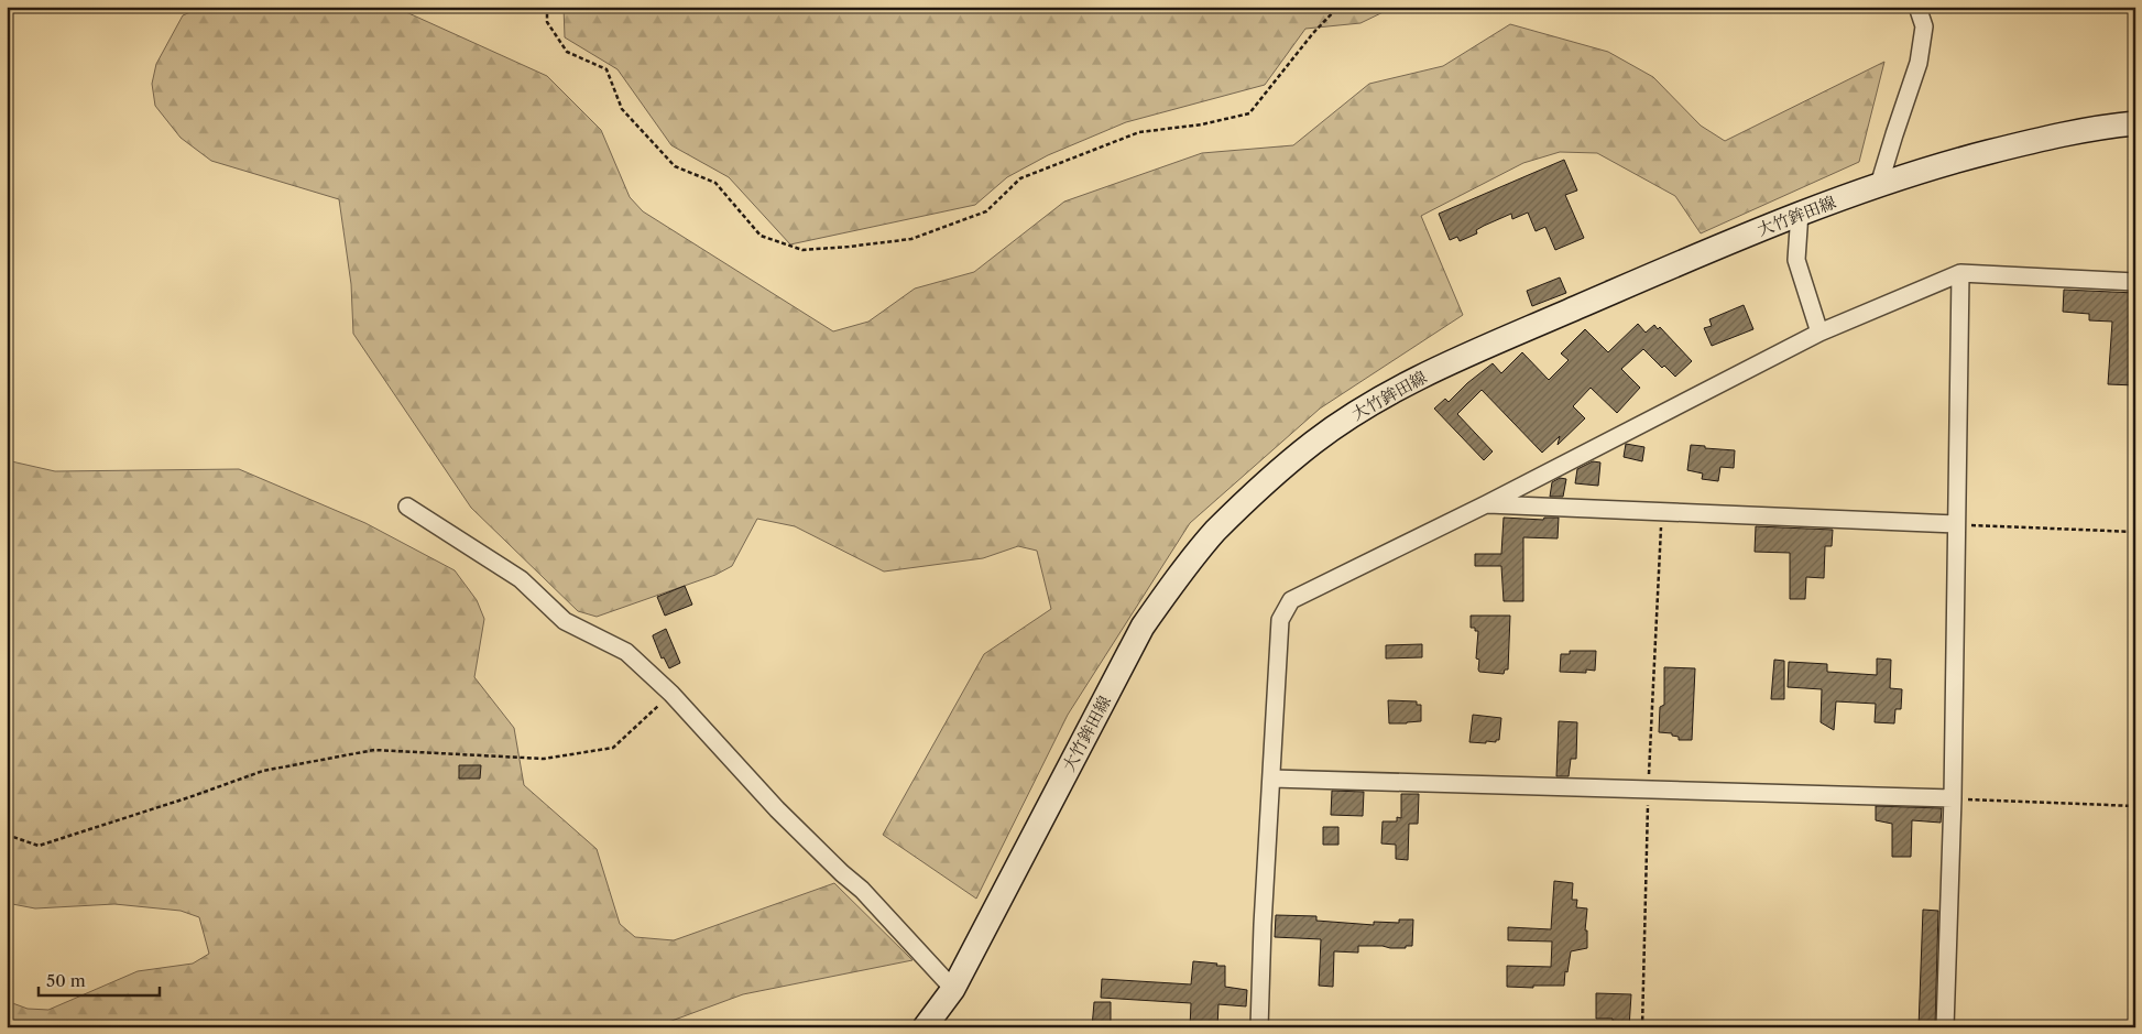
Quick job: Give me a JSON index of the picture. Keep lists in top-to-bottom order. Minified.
{"streets":{"main road":["大竹鉾田線"]},"scale_bar":"50 m"}
